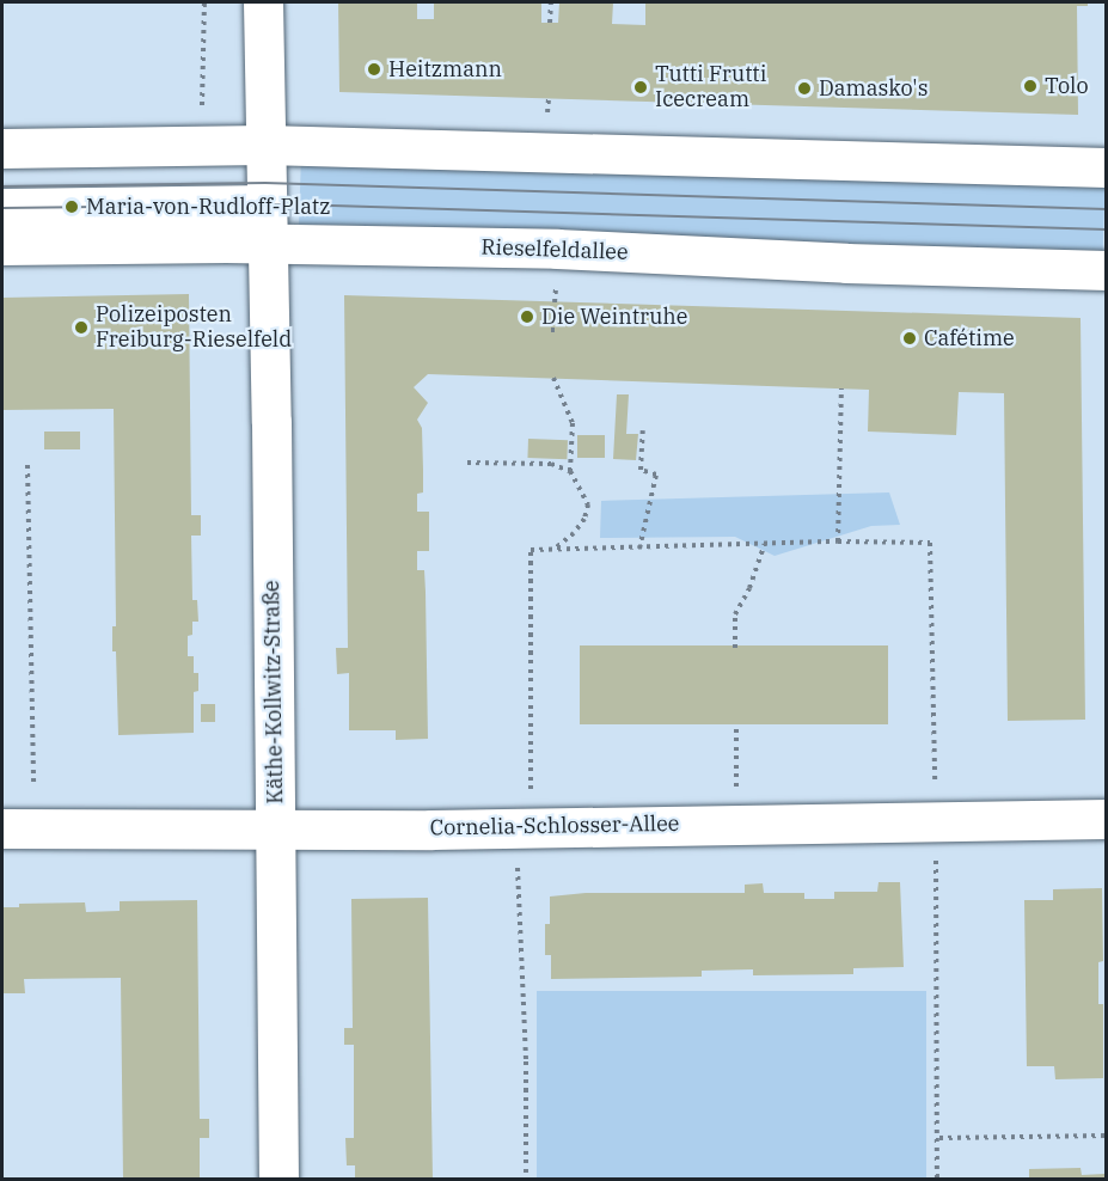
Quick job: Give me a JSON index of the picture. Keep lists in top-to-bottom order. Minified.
{"streets":{"street":["Rieselfeldallee","Käthe-Kollwitz-Straße","Cornelia-Schlosser-Allee"]},"crossings":[["Rieselfeldallee","Käthe-Kollwitz-Straße"],["Käthe-Kollwitz-Straße","Cornelia-Schlosser-Allee"]],"places":["Heitzmann","Tolo","Tutti Frutti Icecream","Damasko's","Maria-von-Rudloff-Platz","Die Weintruhe","Polizeiposten Freiburg-Rieselfeld","Cafétime"]}
